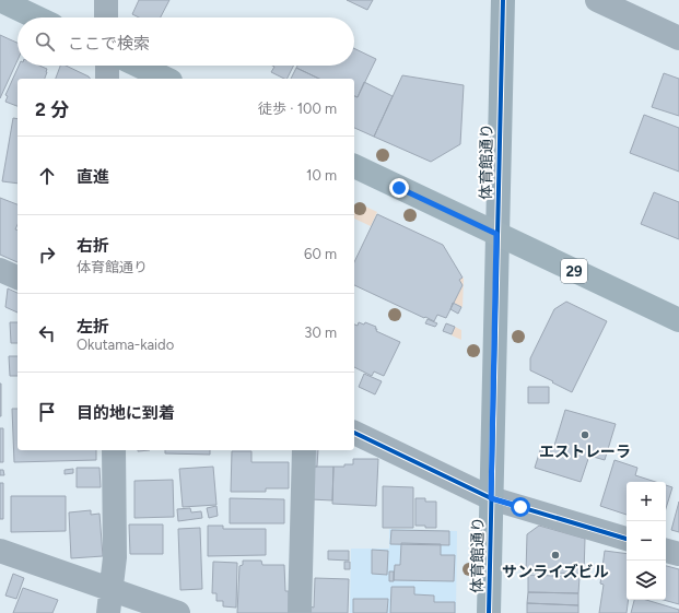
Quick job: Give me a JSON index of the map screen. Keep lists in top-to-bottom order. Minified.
{"streets":{"main road":["29"],"street":["体育館通り"]},"crossings":[["体育館通り","29"]],"places":["エストレーラ","サンライズビル"],"page":{"search":"ここで検索","heading":["2 分","徒歩 · 100 m"],"list":[["直進","10 m"],["右折","体育館通り","60 m"],["左折","Okutama-kaido","30 m"],"目的地に到着"],"map_buttons":["+","−"]}}
